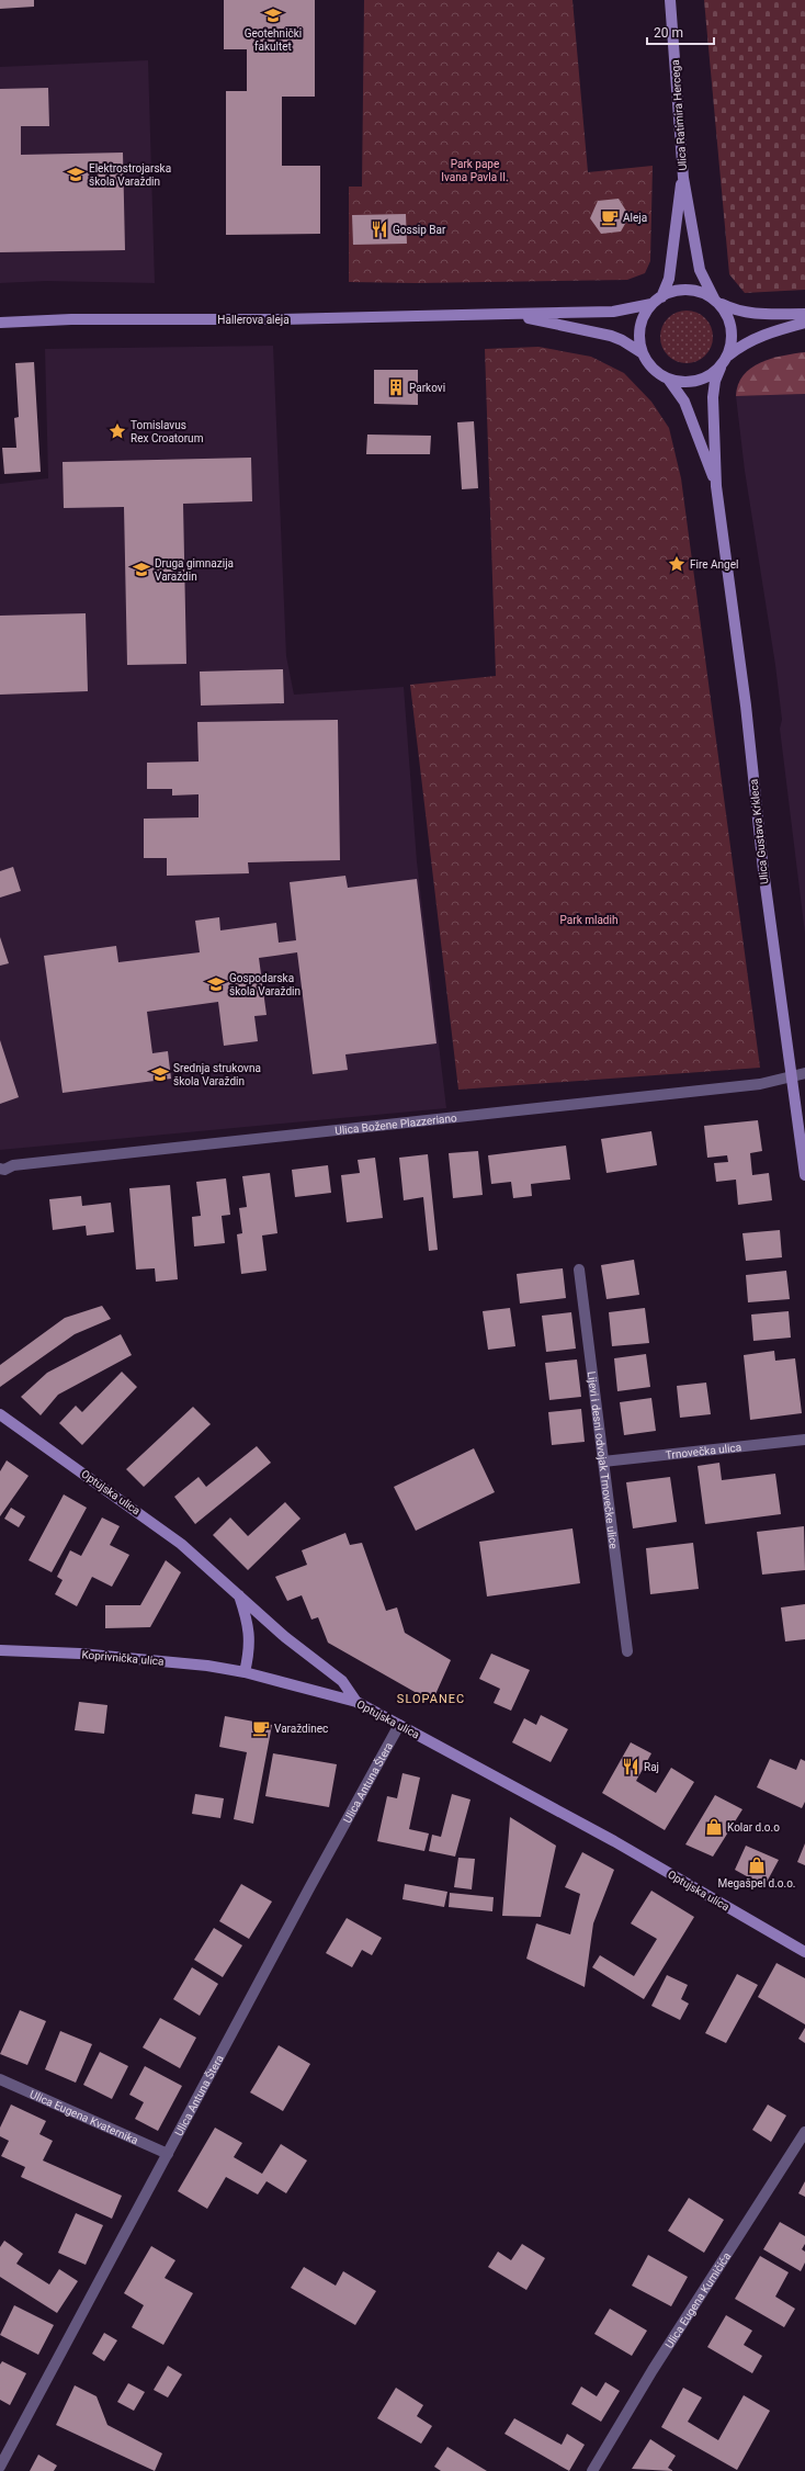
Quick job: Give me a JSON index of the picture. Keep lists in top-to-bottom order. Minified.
{"streets":{"main road":["Ulica Ratimira Hercega","Hallerova aleja","Ulica Gustava Krkleca","Optujska ulica","Koprivnička ulica"],"street":["Ulica Božene Plazzeriano","Trnovečka ulica","Lijevi i desni odvojak Trnovečke ulice","Ulica Antuna Štera","Ulica Eugena Kvaternika","Ulica Eugena Kumičića"]},"crossings":[["Ulica Ratimira Hercega","Hallerova aleja"],["Ulica Ratimira Hercega","Ulica Gustava Krkleca"],["Hallerova aleja","Ulica Gustava Krkleca"],["Ulica Gustava Krkleca","Ulica Božene Plazzeriano"],["Trnovečka ulica","Lijevi i desni odvojak Trnovečke ulice"],["Optujska ulica","Koprivnička ulica"],["Optujska ulica","Ulica Antuna Štera"],["Ulica Antuna Štera","Ulica Eugena Kvaternika"]],"districts":["SLOPANEC"],"parks":["Park pape Ivana Pavla II.","Park mladih"],"places":{"school or university":["Geotehnički fakultet","Elektrostrojarska škola Varaždin","Druga gimnazija Varaždin","Gospodarska škola Varaždin","Srednja strukovna škola Varaždin"],"cafe":["Aleja","Varaždinec"],"restaurant":["Gossip Bar","Raj"],"building":["Parkovi"],"place":["Tomislavus Rex Croatorum","Fire Angel"],"shop":["Kolar d.o.o","Megašpel d.o.o."]},"scale_bar":"20 m"}
